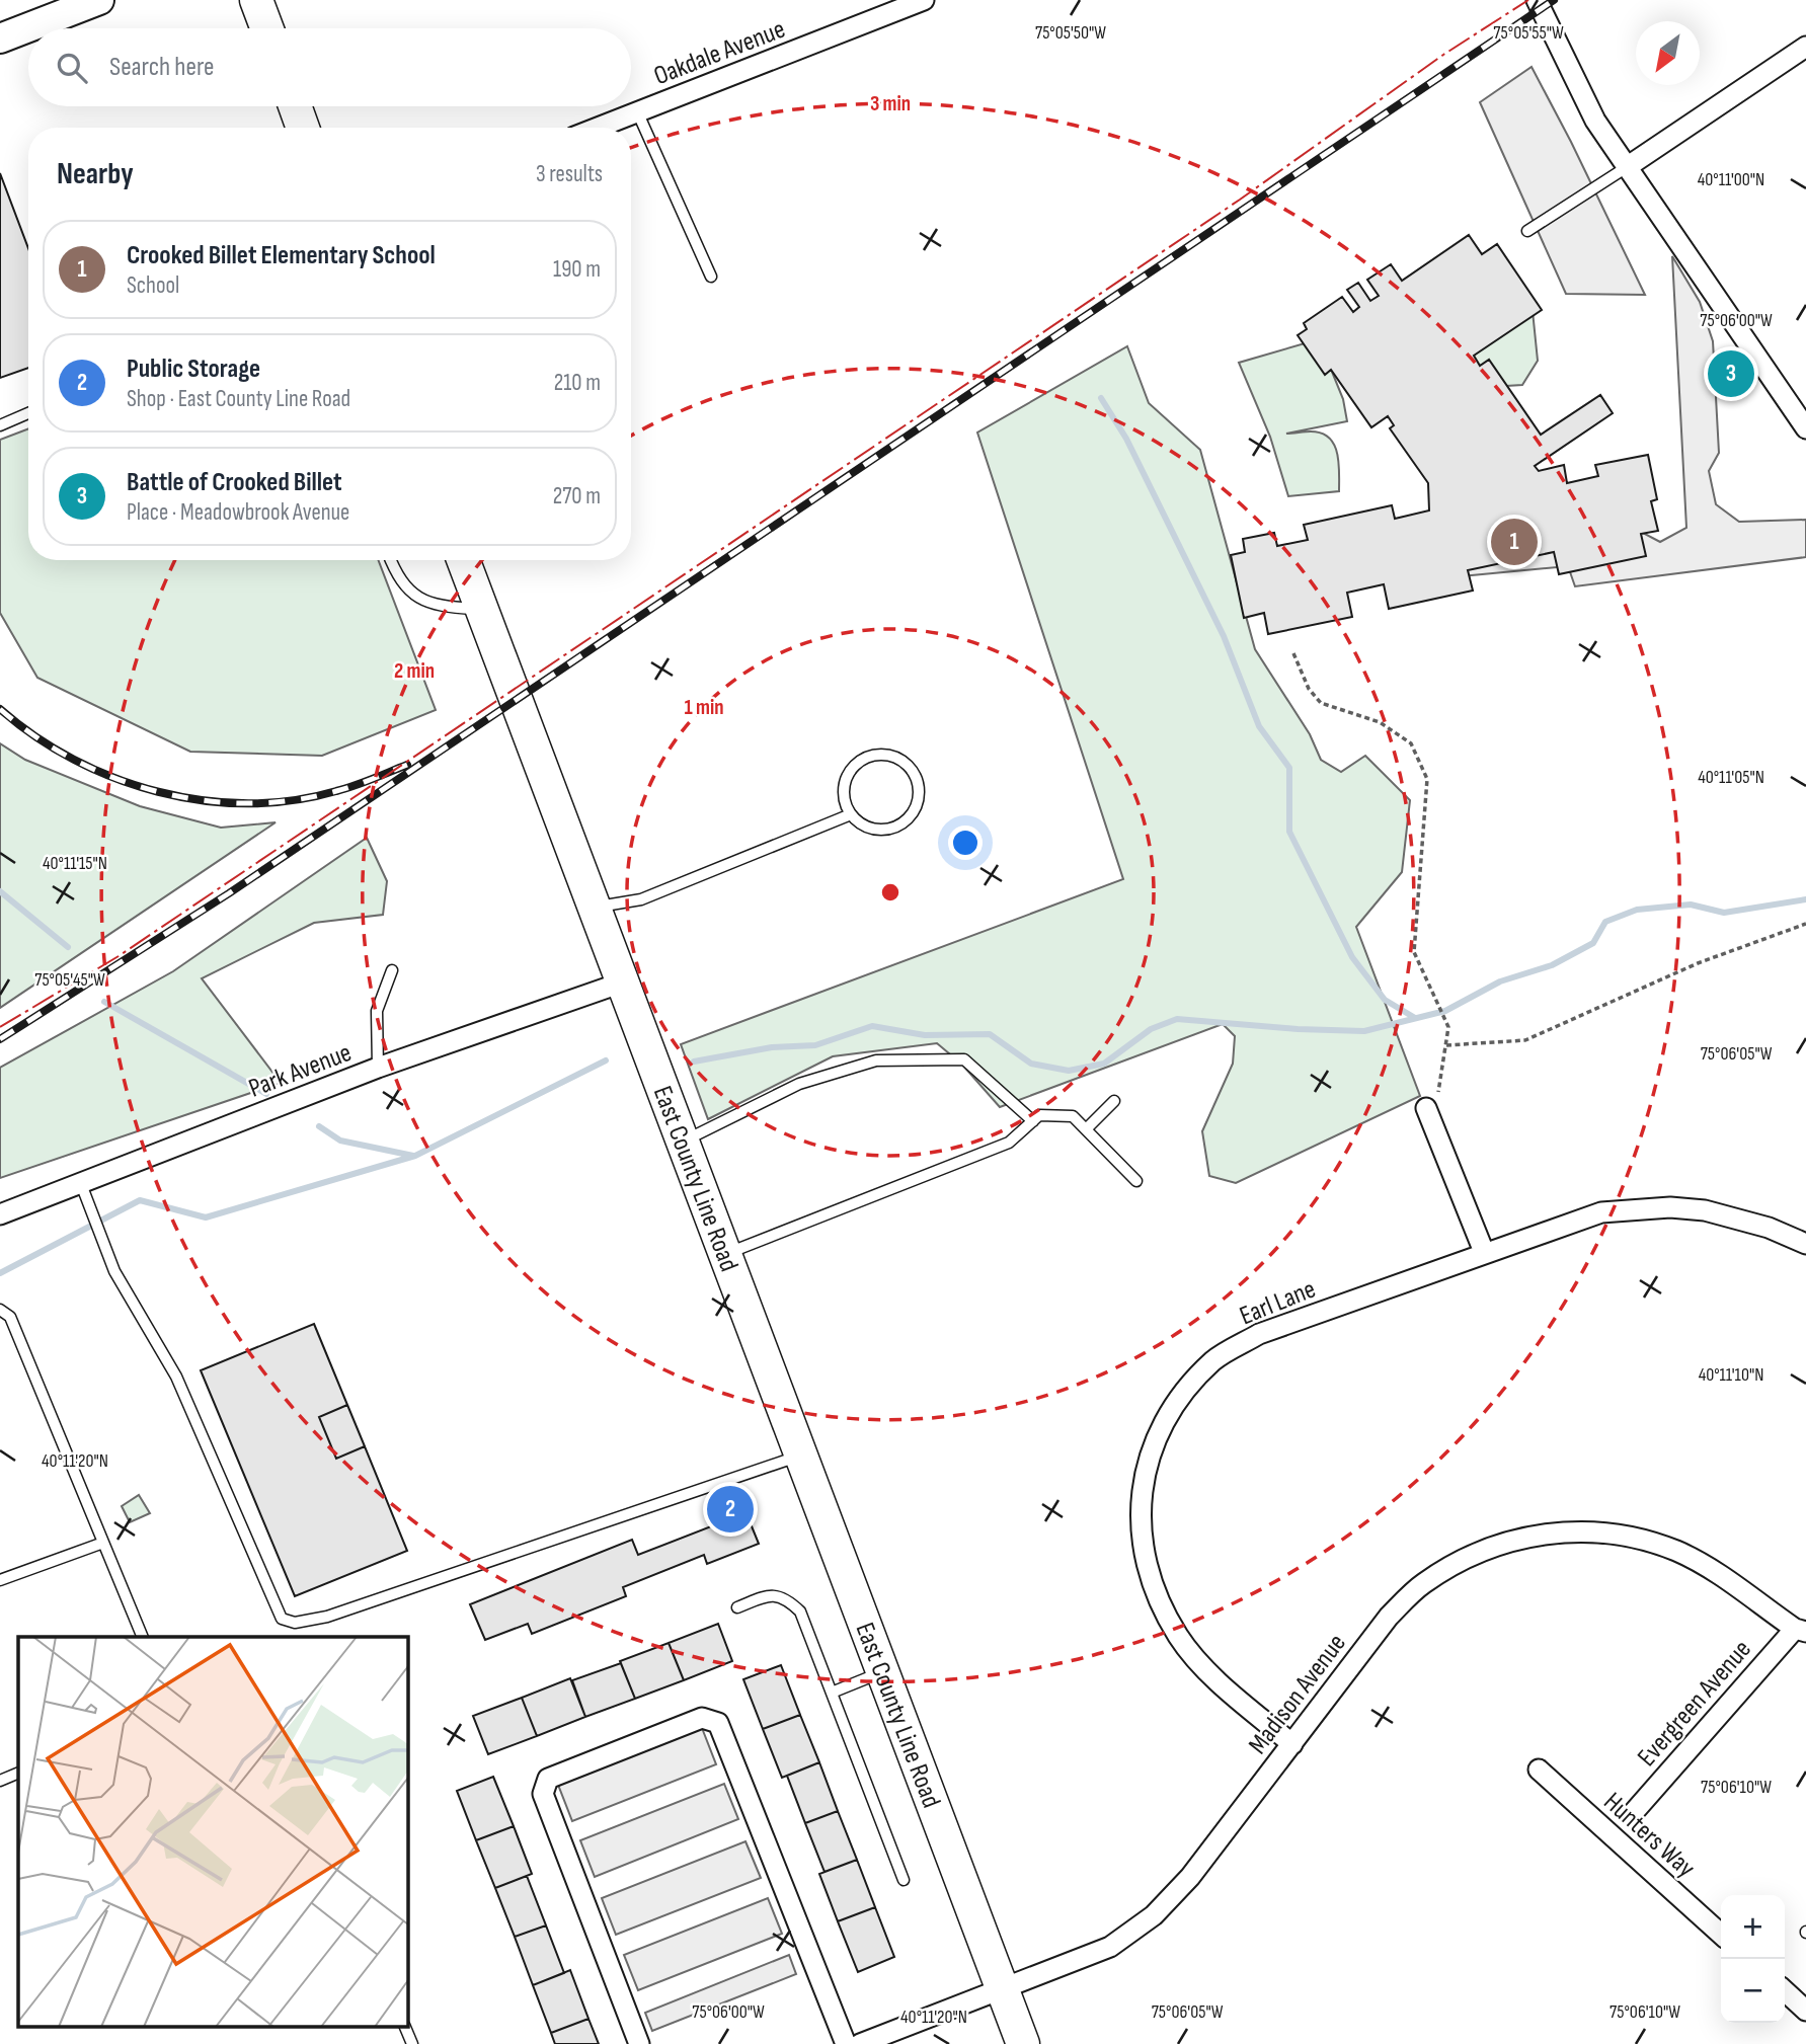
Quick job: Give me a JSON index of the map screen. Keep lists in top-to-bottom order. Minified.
{"streets":{"main road":["East County Line Road"],"street":["Oakdale Avenue","Park Avenue","Earl Lane","Madison Avenue","Evergreen Avenue","Hunters Way"]},"crossings":[["Park Avenue","East County Line Road"],["East County Line Road","Madison Avenue"],["Earl Lane","Madison Avenue"],["Madison Avenue","Evergreen Avenue"]],"north":"bottom left","page":{"search":"Search here","heading":["Nearby","3 results"],"list":[{"mark":"1","name":"Crooked Billet Elementary School","note":"School","value":"190 m"},{"mark":"2","name":"Public Storage","note":"Shop · East County Line Road","value":"210 m"},{"mark":"3","name":"Battle of Crooked Billet","note":"Place · Meadowbrook Avenue","value":"270 m"}],"pins":["3","1","2"],"map_buttons":["+","−"]},"coordinates":["75°05'50\"W","75°05'55\"W","40°11'00\"N","75°06'00\"W","40°11'05\"N","40°11'15\"N","75°05'45\"W","75°06'05\"W","40°11'10\"N","40°11'20\"N","75°06'10\"W"],"rings":["3 min","2 min","1 min"]}
